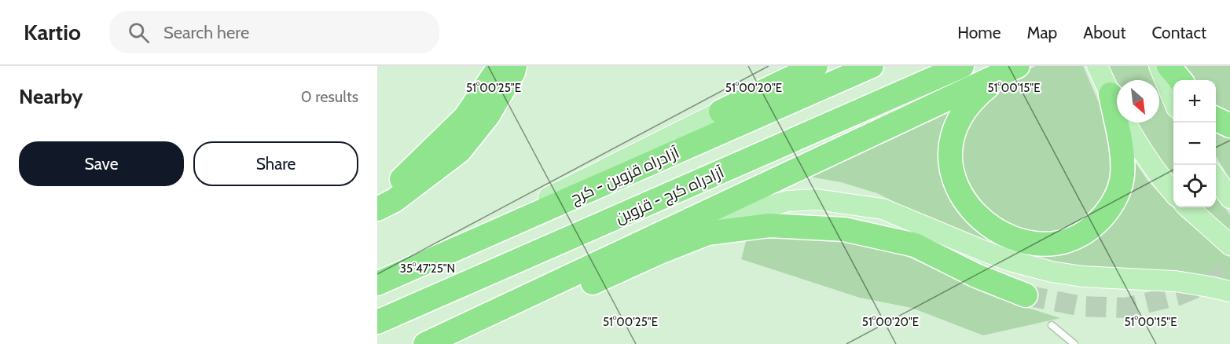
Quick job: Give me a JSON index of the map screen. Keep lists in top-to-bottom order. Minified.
{"streets":{"highway":["آزادراه قزوین - کرج","آزادراه کرج - قزوین"]},"north":"bottom right","page":{"header":"Kartio","search":"Search here","nav":["Home","Map","About","Contact"],"heading":["Nearby","0 results"],"map_buttons":["+","−"],"buttons":["Save","Share"]},"coordinates":["51°00'20\"E","51°00'15\"E","51°00'25\"E","35°47'25\"N"]}
